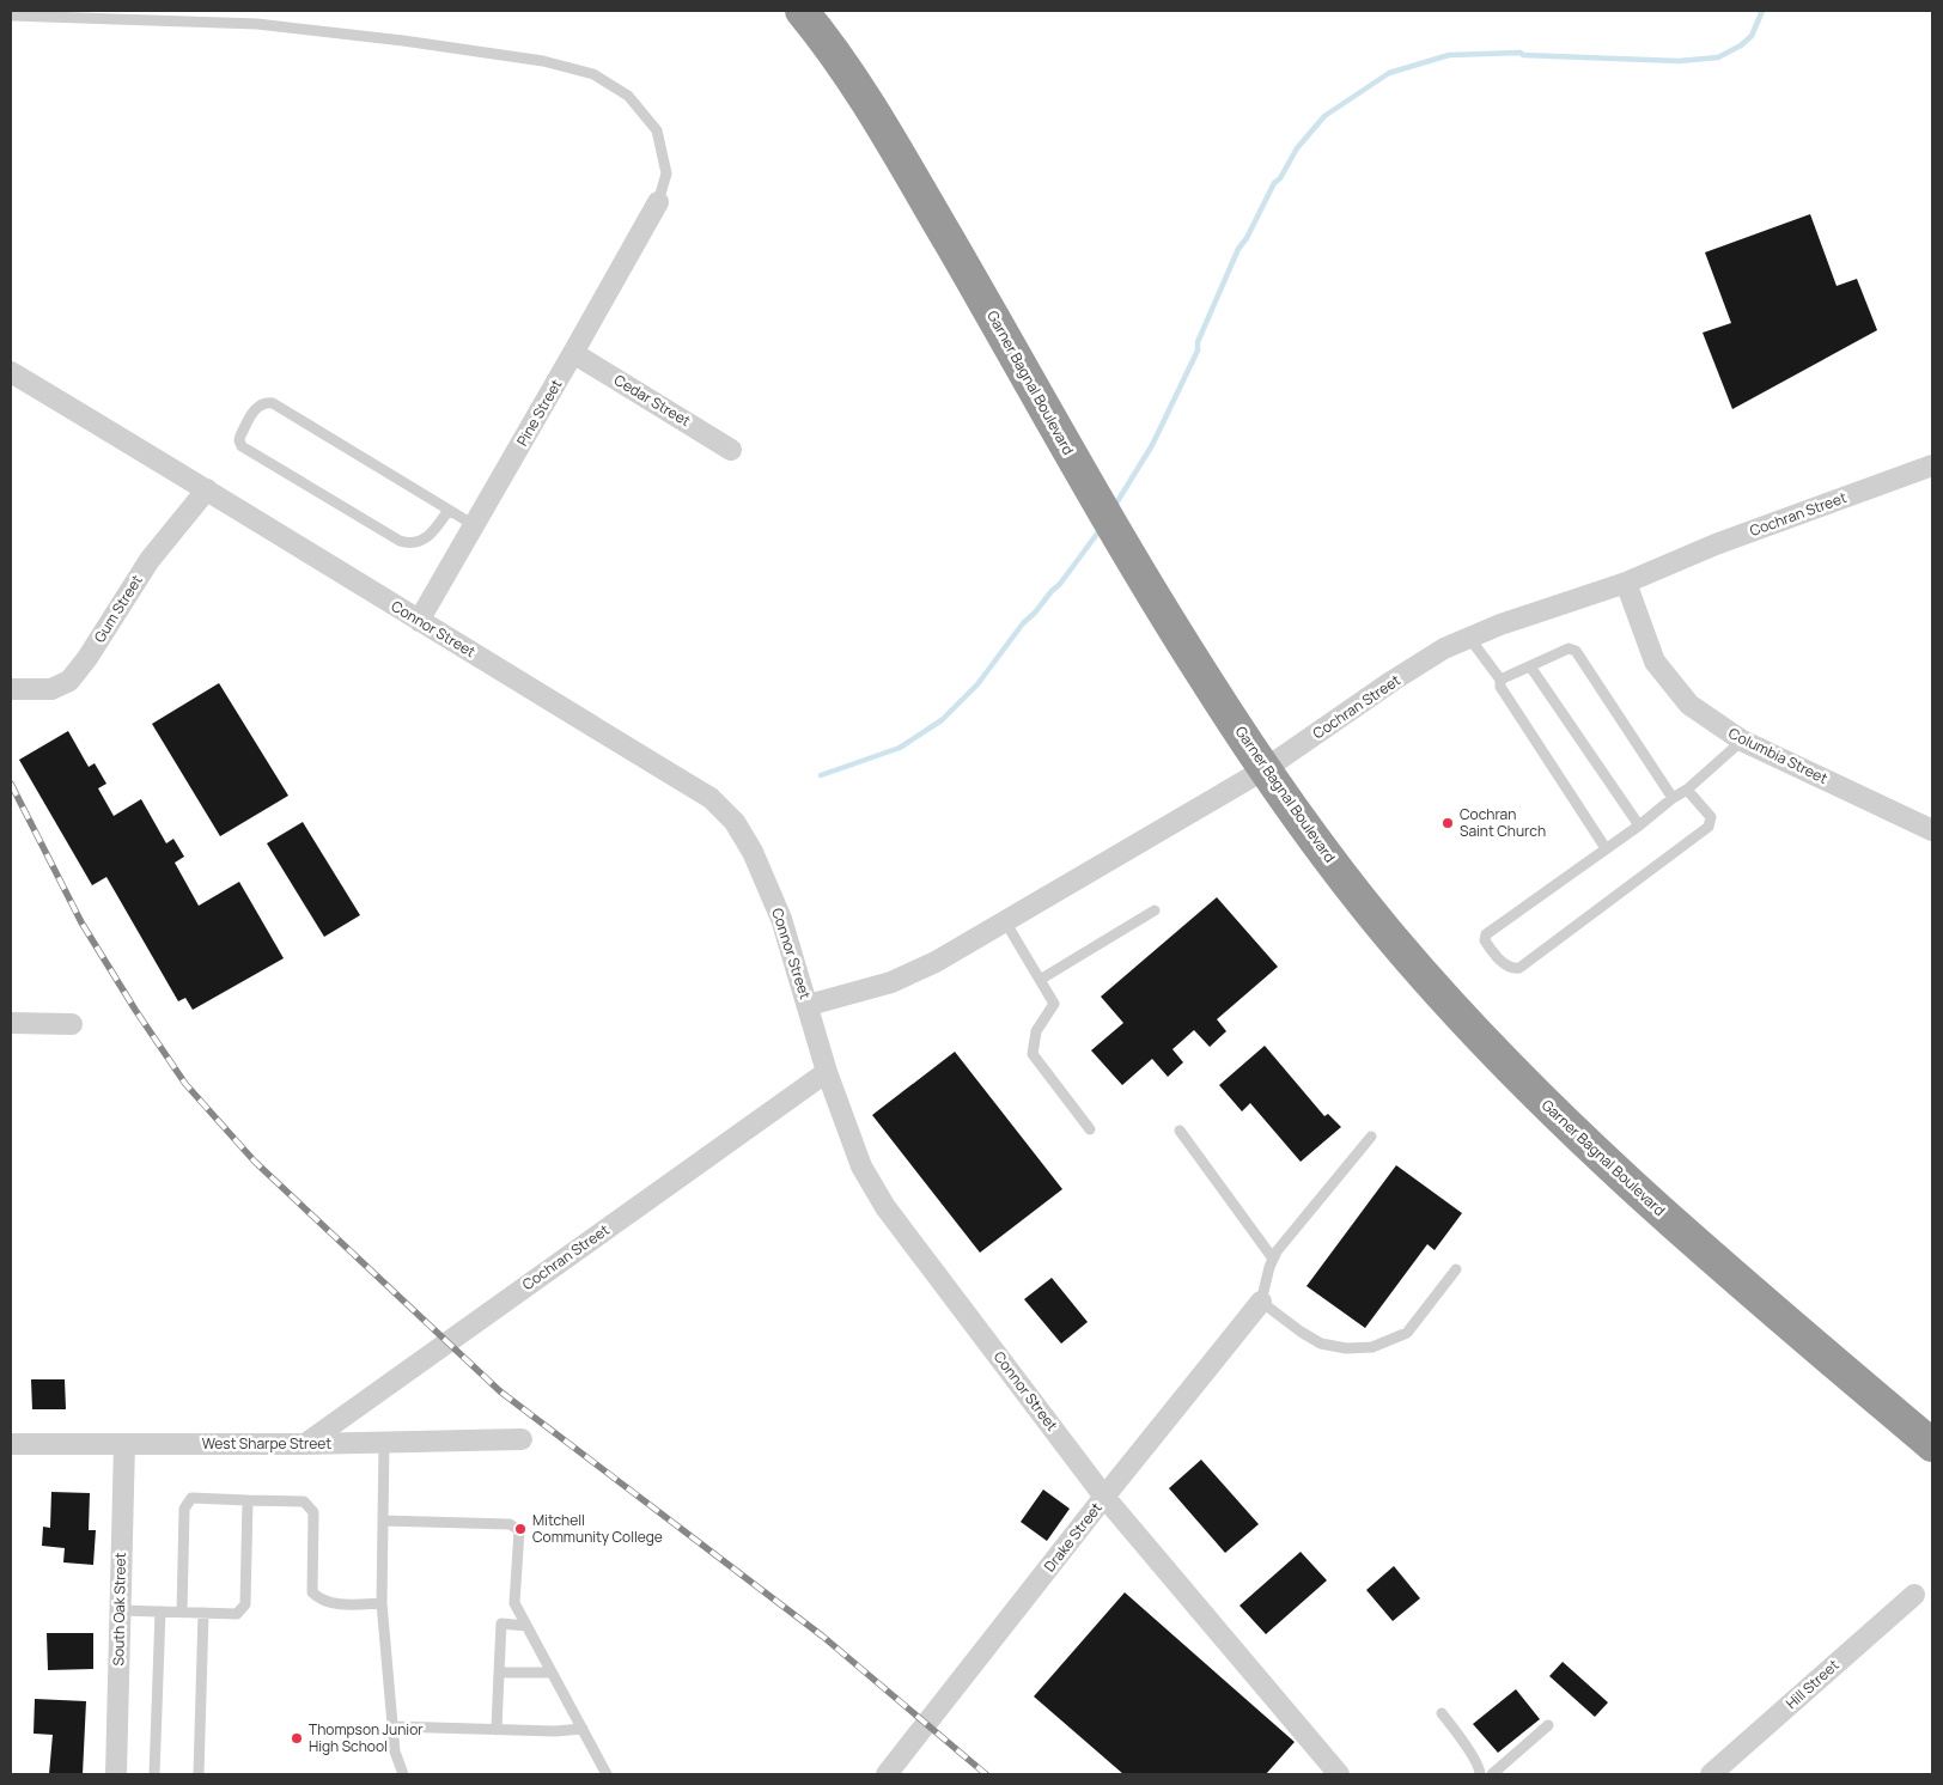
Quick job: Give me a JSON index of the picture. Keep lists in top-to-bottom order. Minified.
{"streets":{"highway":["Garner Bagnal Boulevard"],"street":["Cedar Street","Pine Street","Cochran Street","Gum Street","Connor Street","Columbia Street","West Sharpe Street","Drake Street","South Oak Street","Hill Street"]},"crossings":[["Garner Bagnal Boulevard","Cochran Street"],["Cedar Street","Pine Street"],["Pine Street","Connor Street"],["Cochran Street","Connor Street"],["Cochran Street","Columbia Street"],["Cochran Street","West Sharpe Street"],["Gum Street","Connor Street"],["Connor Street","Drake Street"],["West Sharpe Street","South Oak Street"]],"places":["Cochran Saint Church","Mitchell Community College","Thompson Junior High School"]}
